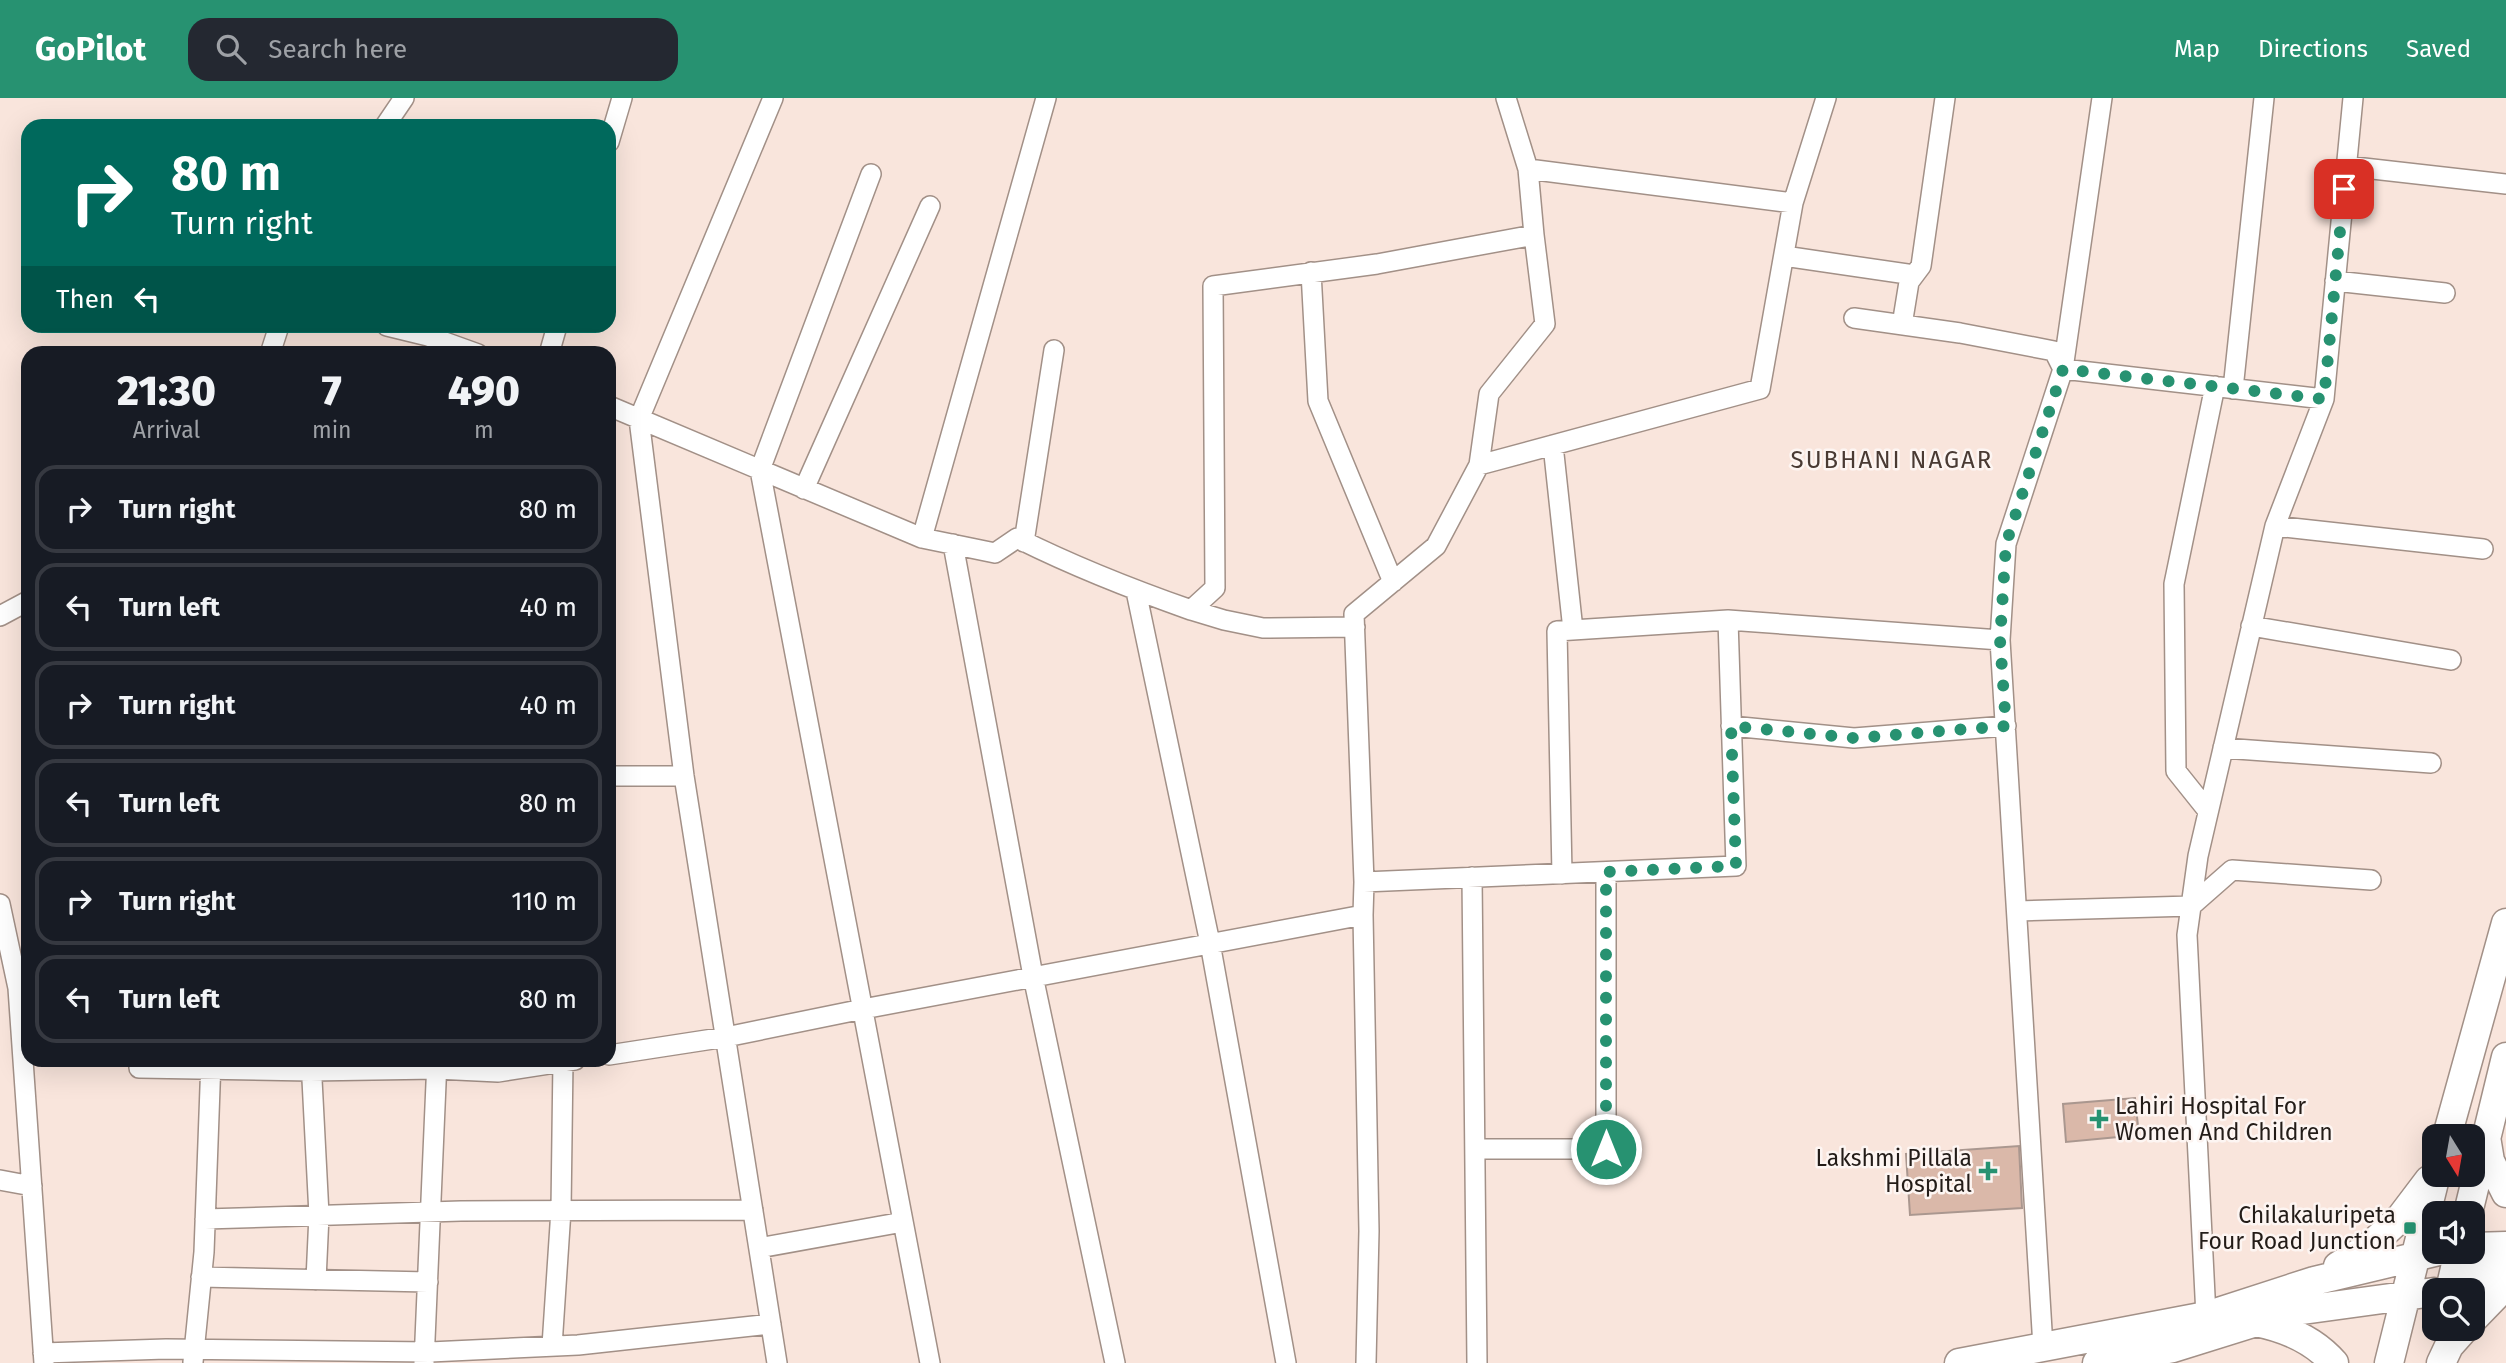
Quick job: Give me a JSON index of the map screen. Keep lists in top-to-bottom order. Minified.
{"districts":["SUBHANI NAGAR"],"places":{"health":["Lahiri Hospital For Women And Children","Lakshmi Pillala Hospital"],"transit":["Chilakaluripeta Four Road Junction"]},"north":"bottom","page":{"header":"GoPilot","search":"Search here","nav":["Map","Directions","Saved"],"turn":["80 m","Turn right"],"then":"Then","eta":["21:30","Arrival","7","min","490","m"],"list":[{"name":"Turn right","value":"80 m"},{"name":"Turn left","value":"40 m"},{"name":"Turn right","value":"40 m"},{"name":"Turn left","value":"80 m"},{"name":"Turn right","value":"110 m"},{"name":"Turn left","value":"80 m"}]}}
